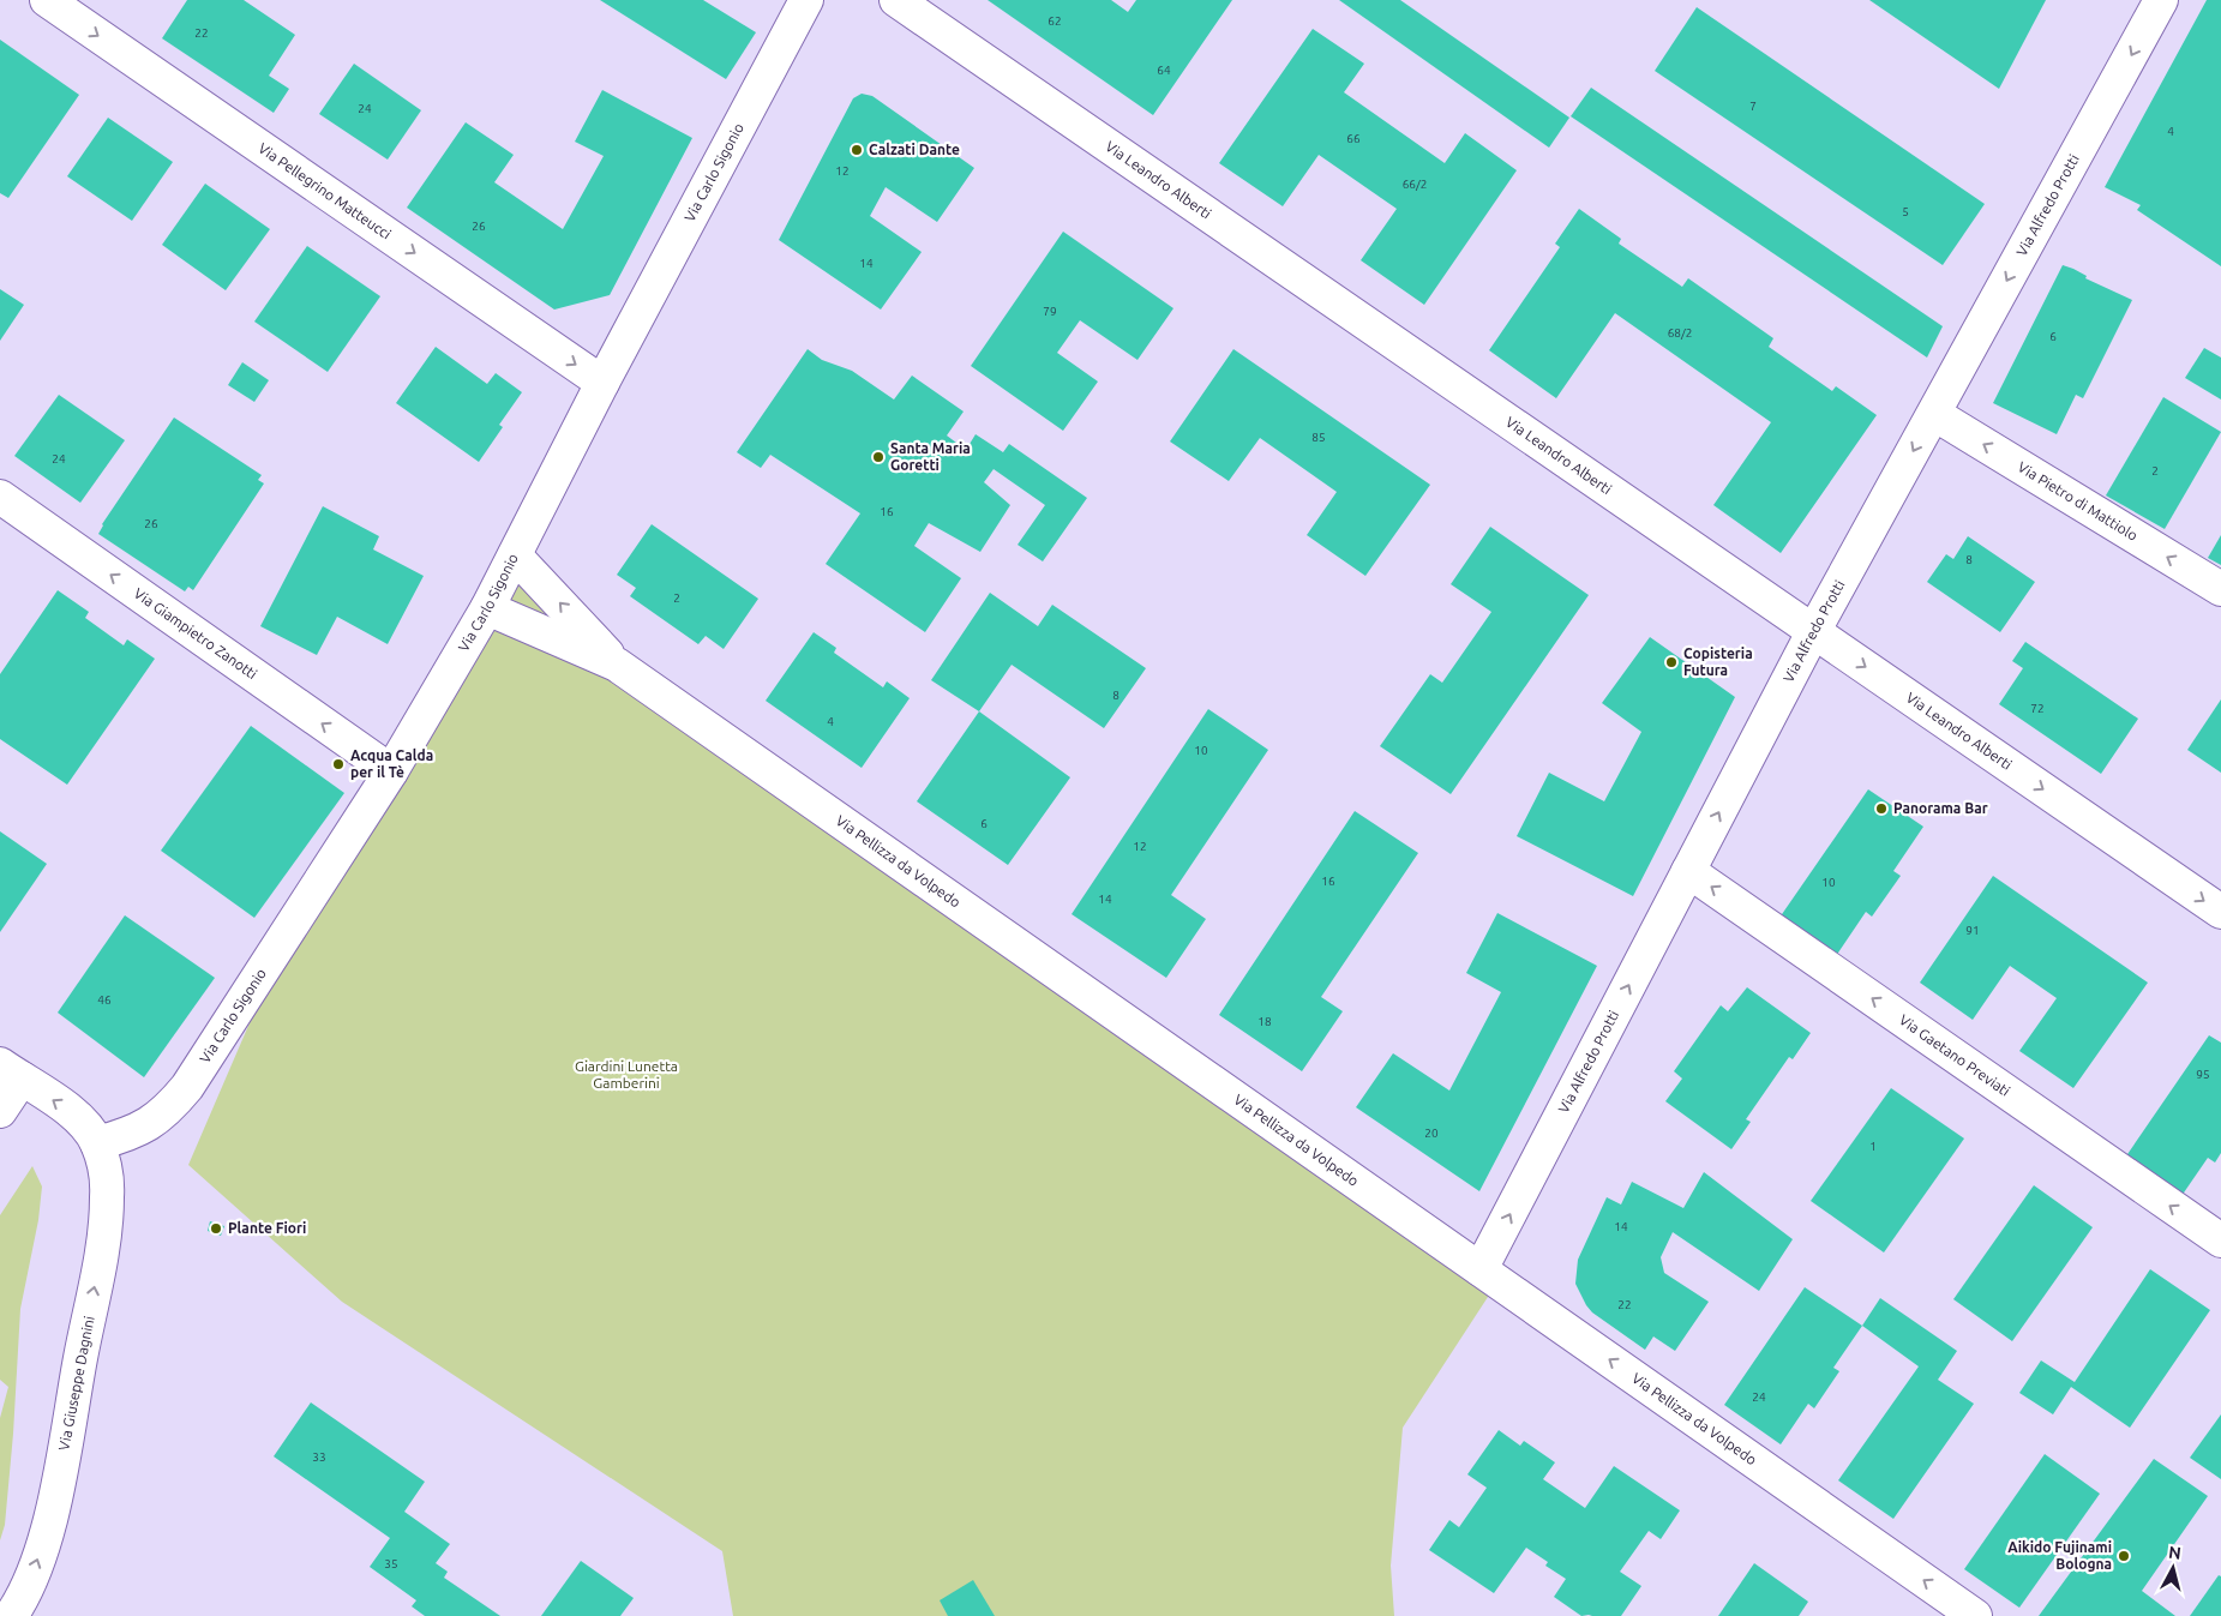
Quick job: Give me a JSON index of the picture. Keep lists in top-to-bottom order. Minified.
{"streets":{"street":["Via Carlo Sigonio","Via Leandro Alberti","Via Pellegrino Matteucci","Via Alfredo Protti","Via Pietro di Mattiolo","Via Giampietro Zanotti","Via Pellizza da Volpedo","Via Gaetano Previati","Via Giuseppe Dagnini"]},"crossings":[["Via Carlo Sigonio","Via Pellegrino Matteucci"],["Via Carlo Sigonio","Via Giampietro Zanotti"],["Via Carlo Sigonio","Via Pellizza da Volpedo"],["Via Carlo Sigonio","Via Giuseppe Dagnini"],["Via Leandro Alberti","Via Alfredo Protti"],["Via Alfredo Protti","Via Pietro di Mattiolo"],["Via Alfredo Protti","Via Pellizza da Volpedo"],["Via Alfredo Protti","Via Gaetano Previati"]],"one_way":["Via Pellegrino Matteucci","Via Pietro di Mattiolo","Via Giampietro Zanotti","Via Pellizza da Volpedo","Via Gaetano Previati","Via Giuseppe Dagnini"],"parks":["Giardini Lunetta Gamberini"],"places":["Calzati Dante","Santa Maria Goretti","Copisteria Futura","Acqua Calda per il Tè","Panorama Bar","Plante Fiori","Aikido Fujinami Bologna"],"house_numbers":["62","22","64","7","24","4","66","12","66/2","5","26","14","79","68/2","6","85","24","2","16","26","8","2","8","72","4","10","6","12","16","10","14","91","46","18","95","20","1","14","22","24","33","35"],"north":"top"}
